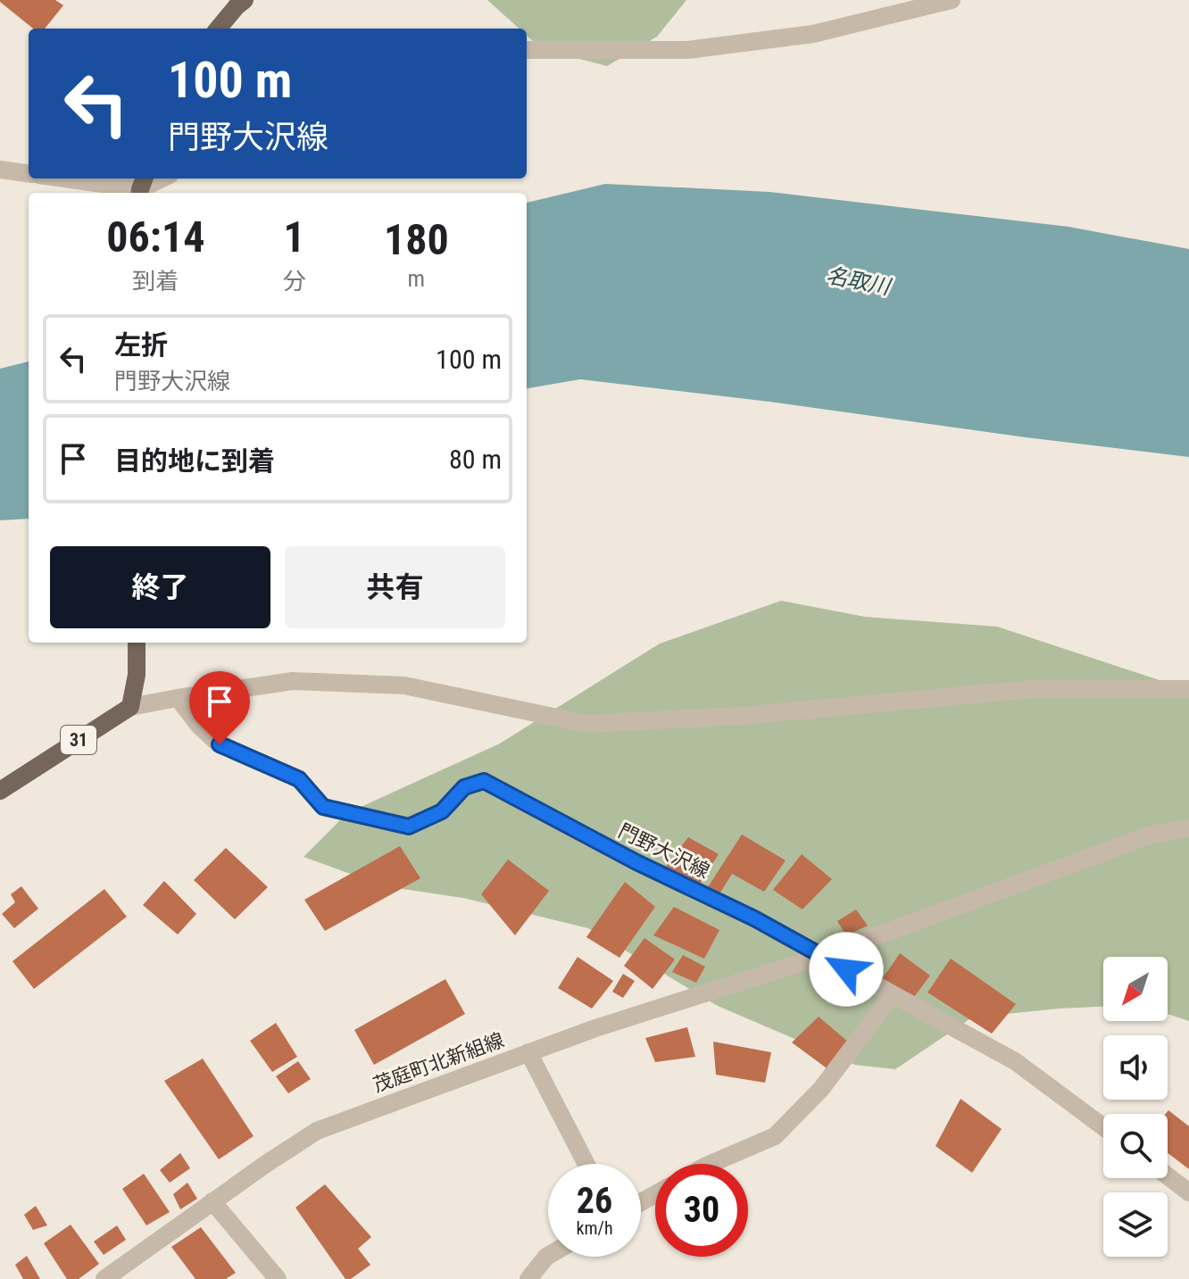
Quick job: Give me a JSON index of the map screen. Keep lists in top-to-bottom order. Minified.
{"streets":{"main road":["31"],"street":["門野大沢線","茂庭町北新組線"]},"crossings":[["門野大沢線","茂庭町北新組線"]],"water":["名取川"],"north":"bottom left","page":{"turn":["100 m","門野大沢線"],"eta":["06:14","到着","1","分","180","m"],"list":[{"name":"左折","note":"門野大沢線","value":"100 m"},{"name":"目的地に到着","value":"80 m"}],"buttons":["終了","共有"],"speed":"26 km/h","limit":"30"}}
